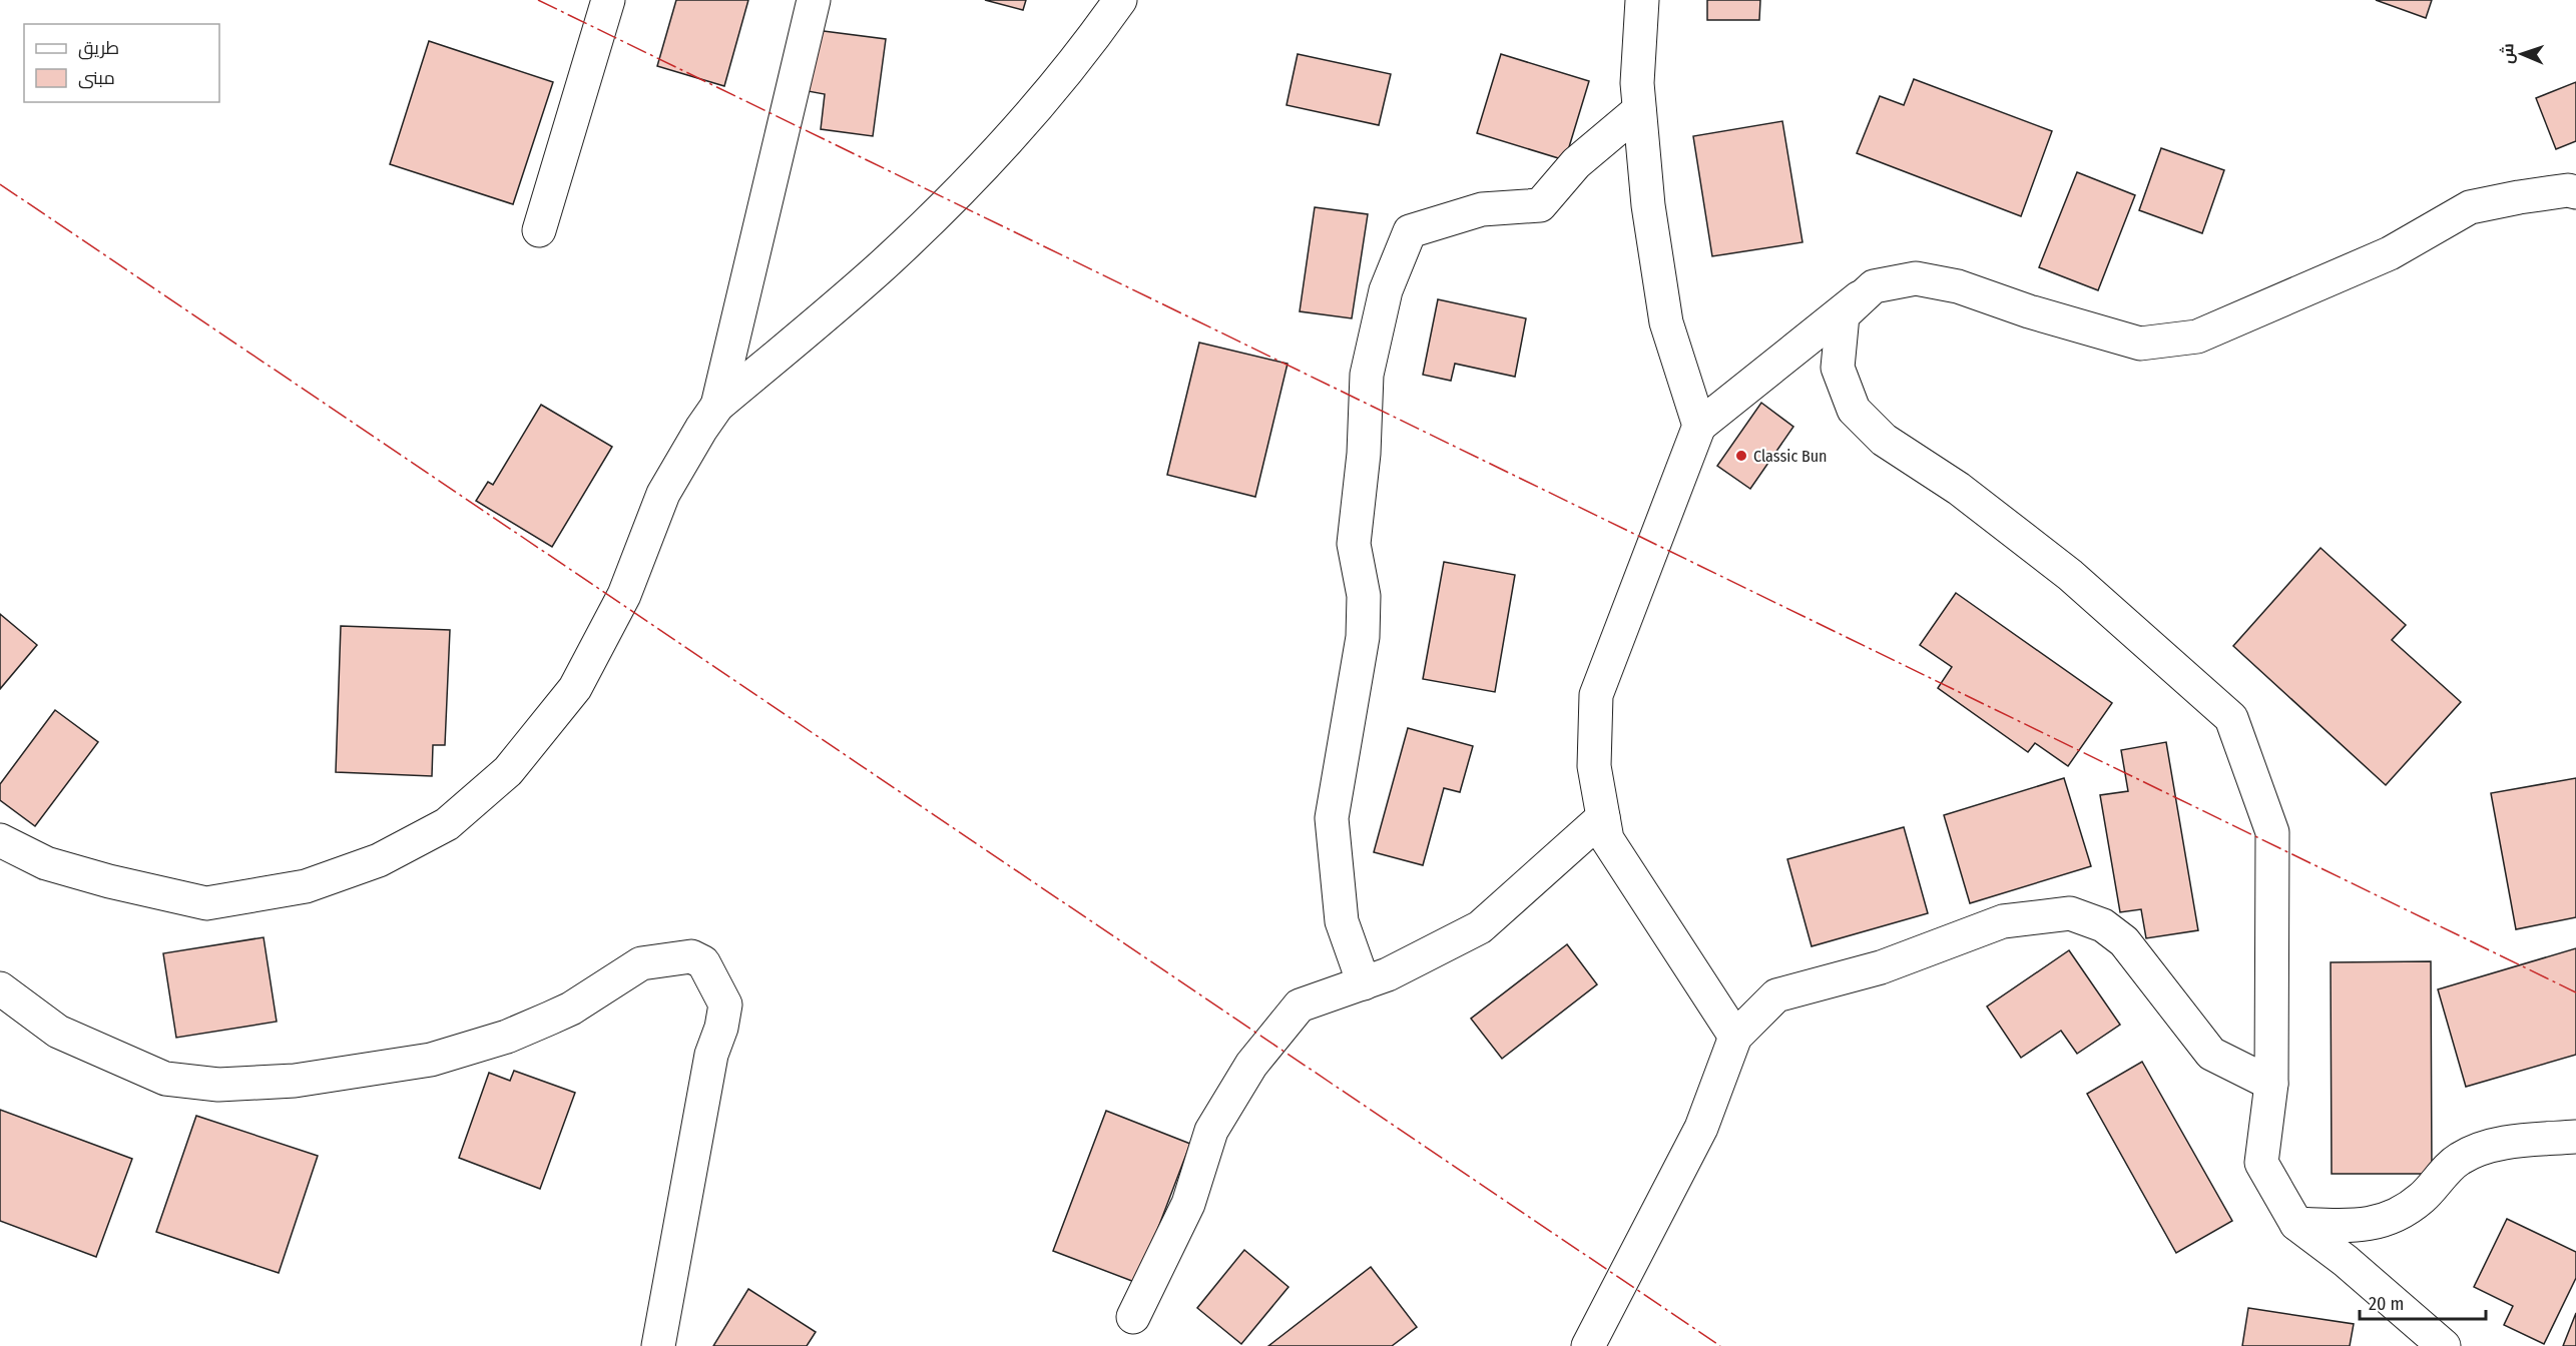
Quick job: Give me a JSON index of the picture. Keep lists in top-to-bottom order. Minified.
{"places":["Classic Bun"],"legend":["طريق","مبنى"],"scale_bar":"20 m","north":"left"}
